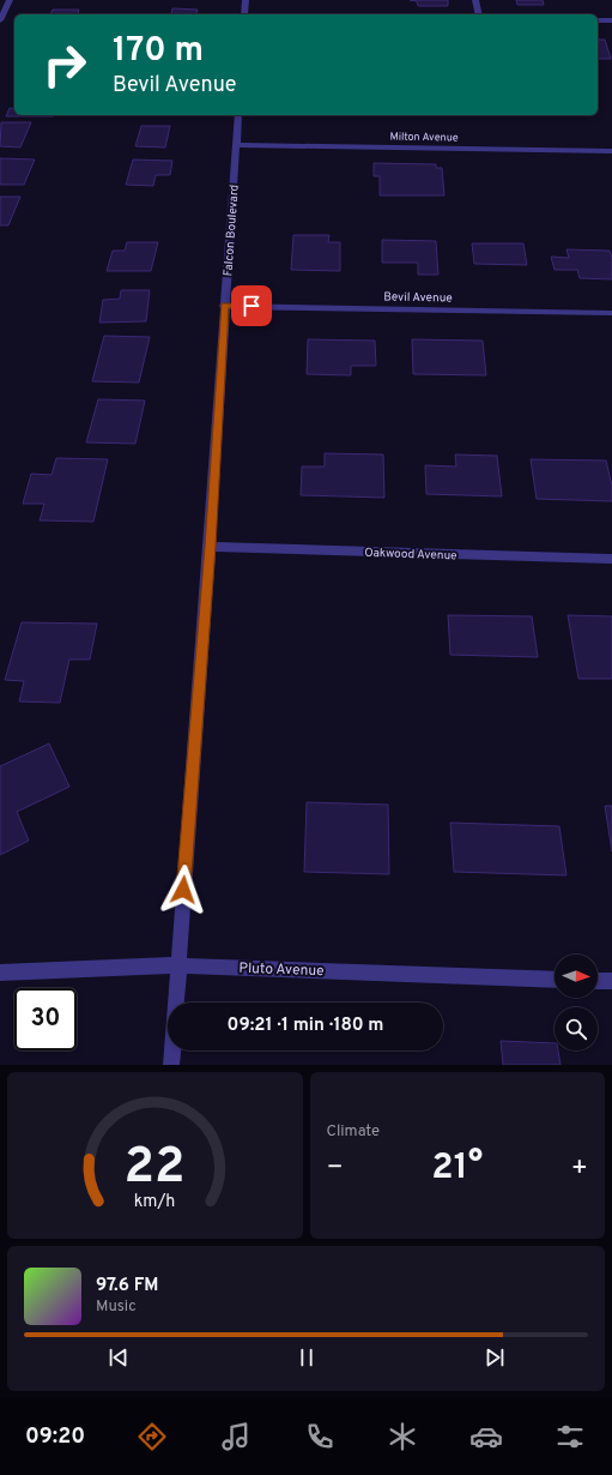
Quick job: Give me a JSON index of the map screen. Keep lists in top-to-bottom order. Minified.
{"streets":{"street":["Milton Avenue","Falcon Boulevard","Bevil Avenue","Oakwood Avenue","Pluto Avenue"]},"crossings":[["Milton Avenue","Falcon Boulevard"],["Falcon Boulevard","Bevil Avenue"],["Falcon Boulevard","Oakwood Avenue"],["Falcon Boulevard","Pluto Avenue"]],"north":"right","page":{"turn":["170 m","Bevil Avenue"],"limit":"30","trip":"09:21 · 1 min · 180 m","tile":"Climate","heat":["−","21°","+"],"song":["97.6 FM","Music"],"tabs":"09:20","gauge":["22","km/h"]}}
